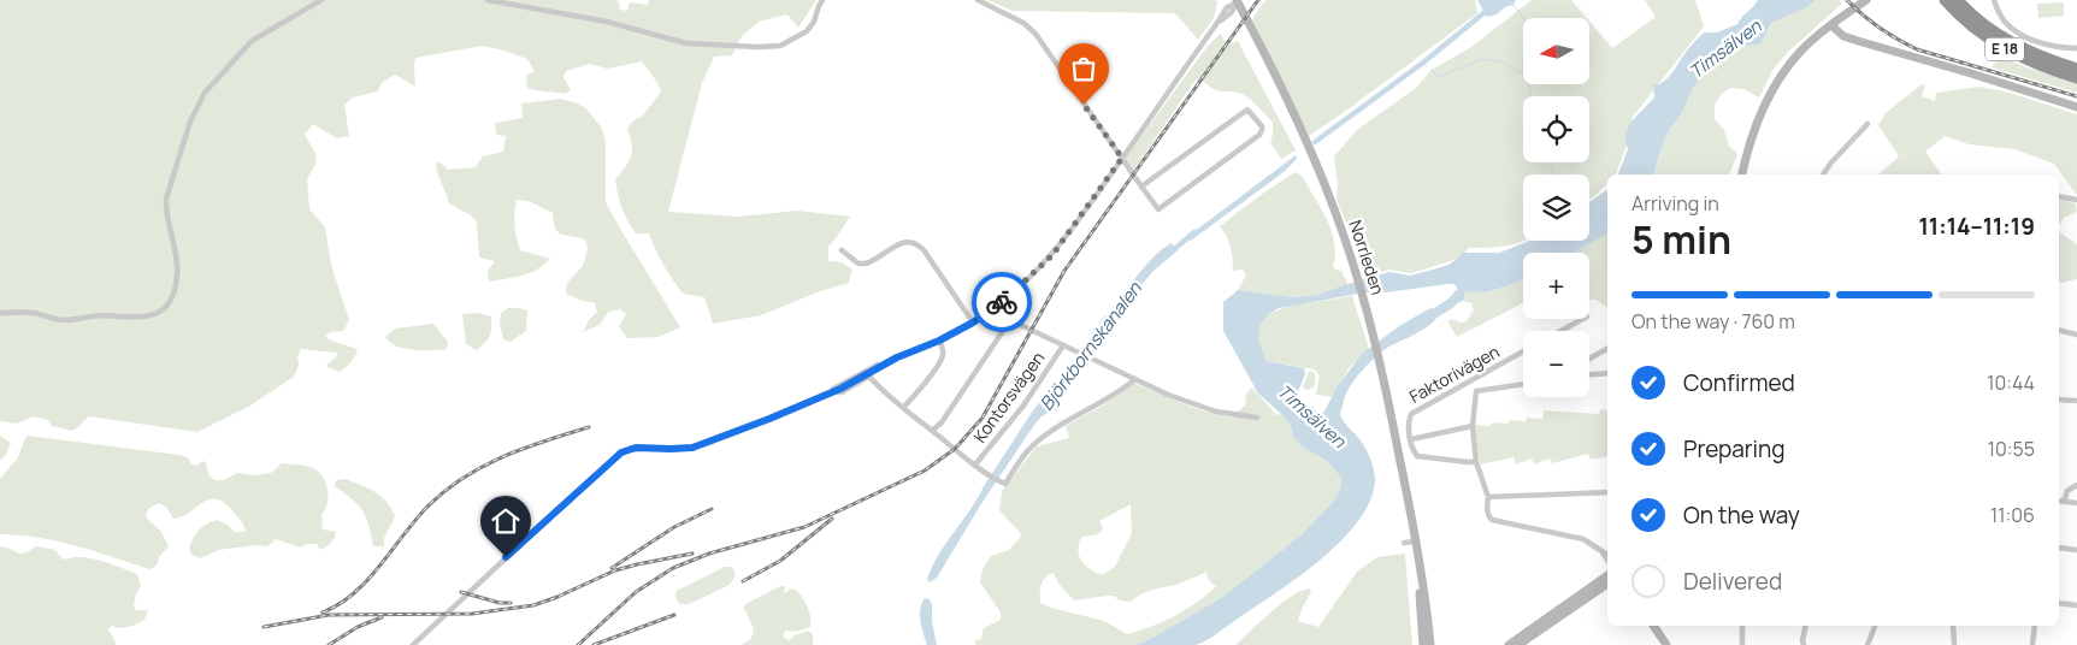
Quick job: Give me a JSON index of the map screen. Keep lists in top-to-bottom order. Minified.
{"streets":{"highway":["E 18"],"street":["Norrleden","Faktorivägen","Kontorsvägen"]},"water":["Timsälven","Björkbornskanalen"],"north":"left","page":{"map_buttons":["+","−"],"heading":["5 min","Arriving in","11:14–11:19"],"bar":"On the way · 760 m","list":[["Confirmed","10:44"],["Preparing","10:55"],["On the way","11:06"],"Delivered"]}}
